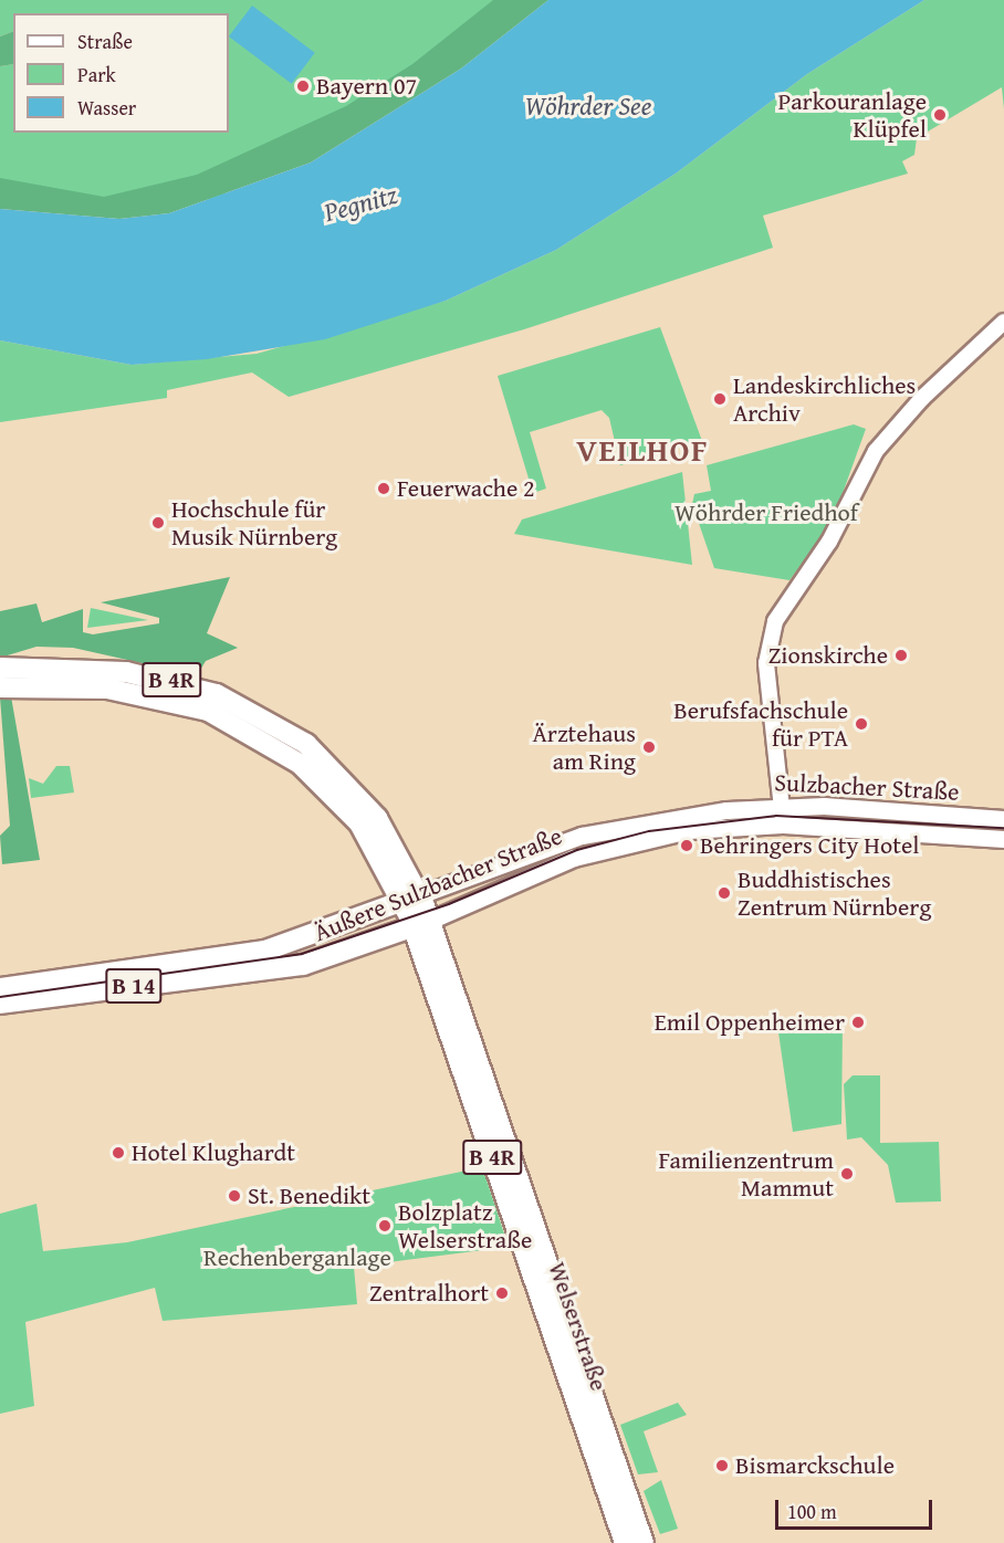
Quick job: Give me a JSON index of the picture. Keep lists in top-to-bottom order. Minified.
{"streets":{"main road":["B 4R","Sulzbacher Straße","Äußere Sulzbacher Straße","B 14","Welserstraße"]},"crossings":[["B 4R","Äußere Sulzbacher Straße"],["B 4R","Welserstraße"],["Sulzbacher Straße","Äußere Sulzbacher Straße"],["Äußere Sulzbacher Straße","Welserstraße"]],"districts":["VEILHOF"],"water":["Wöhrder See","Pegnitz"],"parks":["Wöhrder Friedhof","Rechenberganlage"],"places":["Bayern 07","Parkouranlage Klüpfel","Landeskirchliches Archiv","Feuerwache 2","Hochschule für Musik Nürnberg","Zionskirche","Berufsfachschule für PTA","Ärztehaus am Ring","Behringers City Hotel","Buddhistisches Zentrum Nürnberg","Emil Oppenheimer","Hotel Klughardt","Familienzentrum Mammut","St. Benedikt","Bolzplatz Welserstraße","Zentralhort","Bismarckschule"],"legend":["Straße","Park","Wasser"],"scale_bar":"100 m"}
